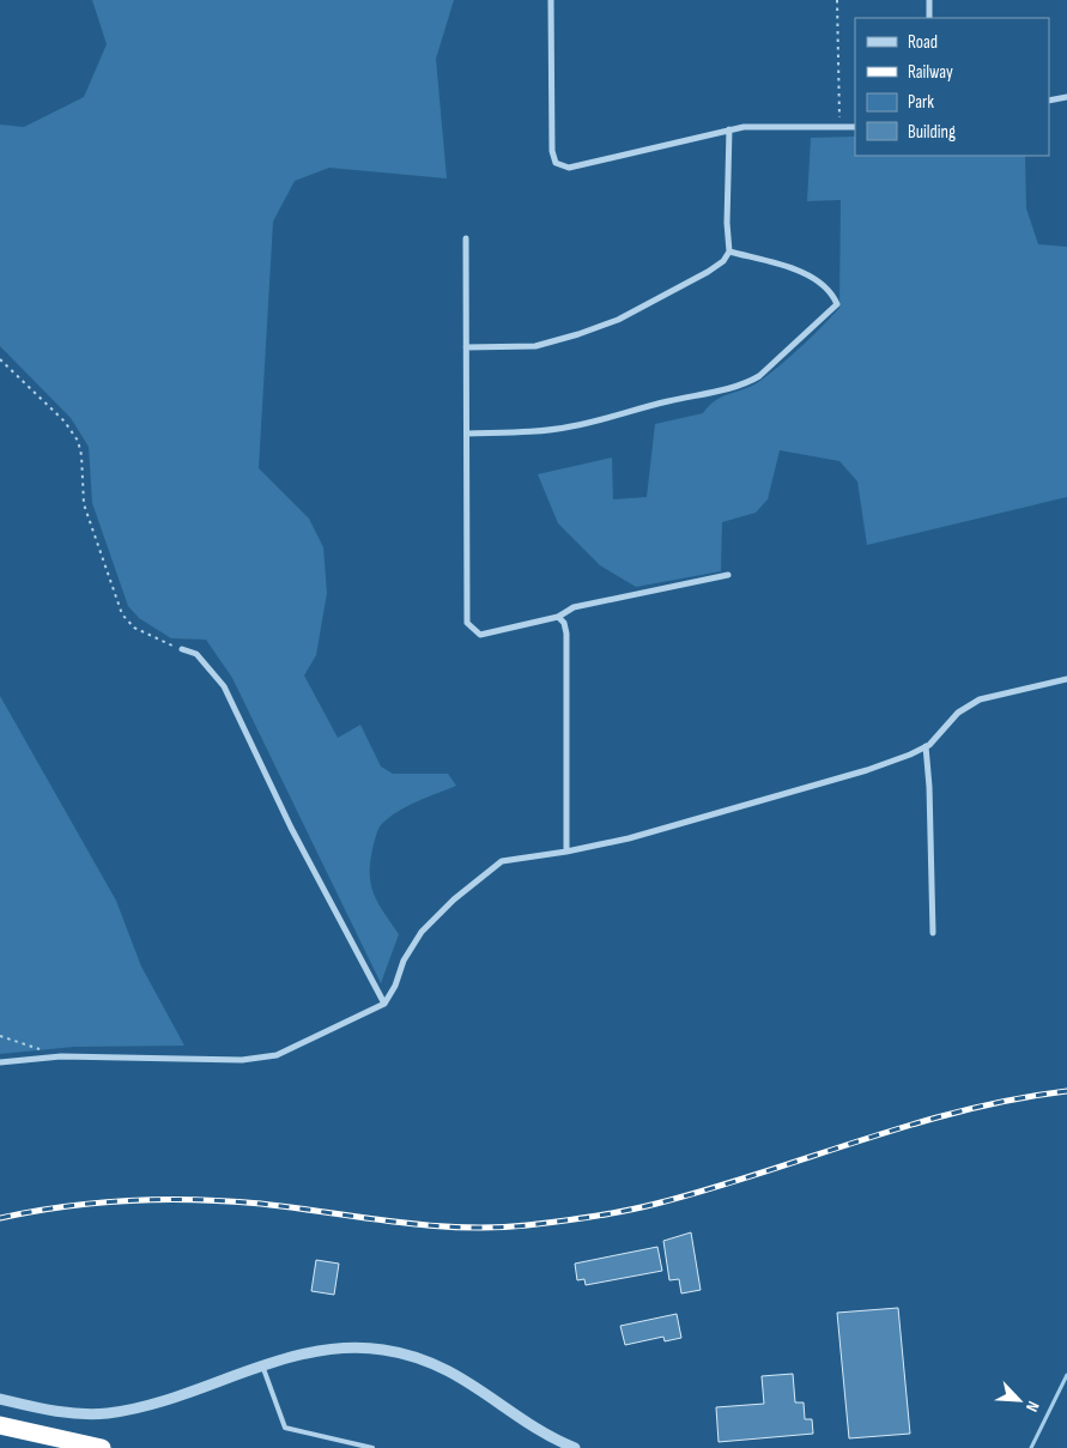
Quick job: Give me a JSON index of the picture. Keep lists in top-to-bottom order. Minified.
{"legend":["Road","Railway","Park","Building"],"north":"bottom right"}
